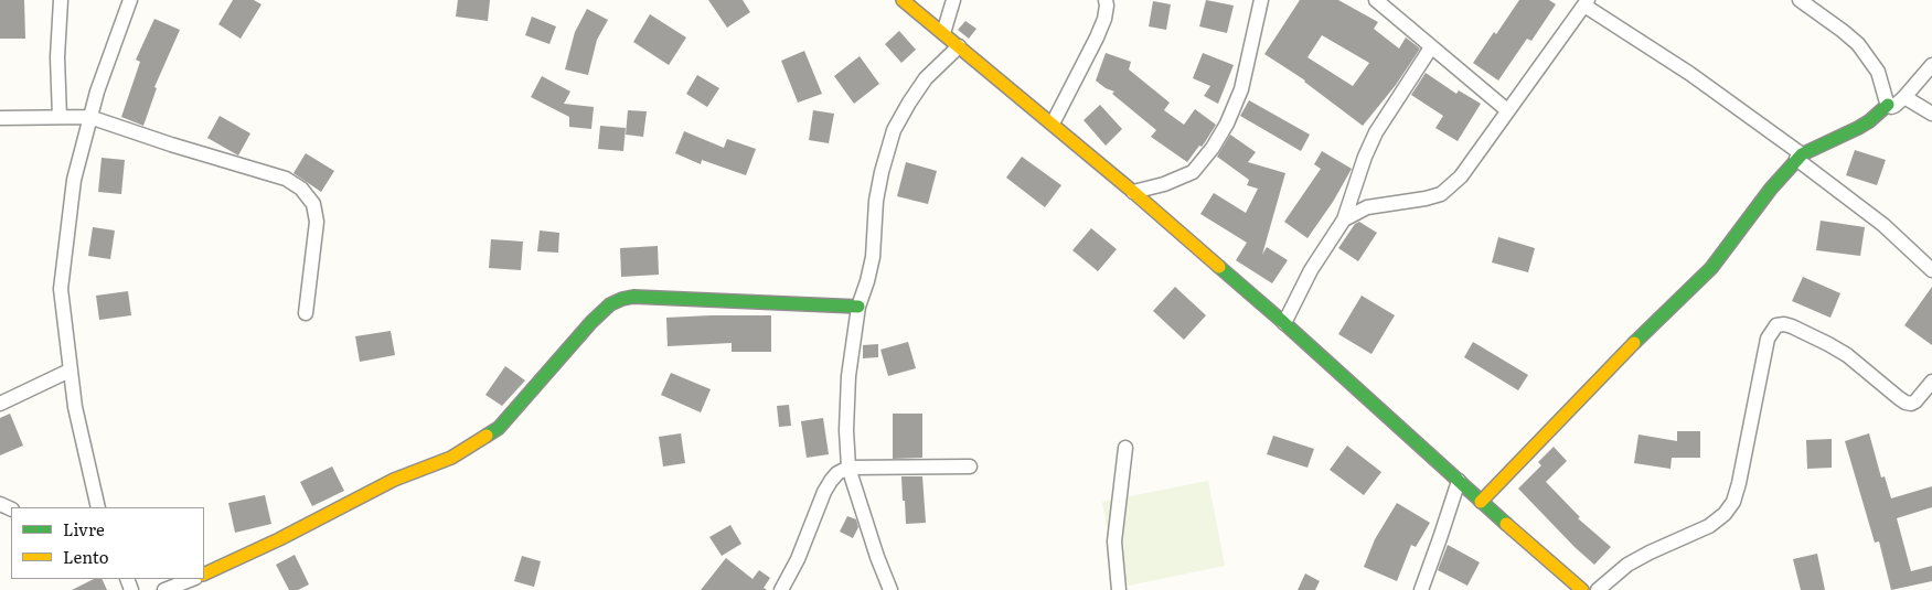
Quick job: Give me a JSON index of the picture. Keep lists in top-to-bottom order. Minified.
{"legend":["Livre","Lento"]}
